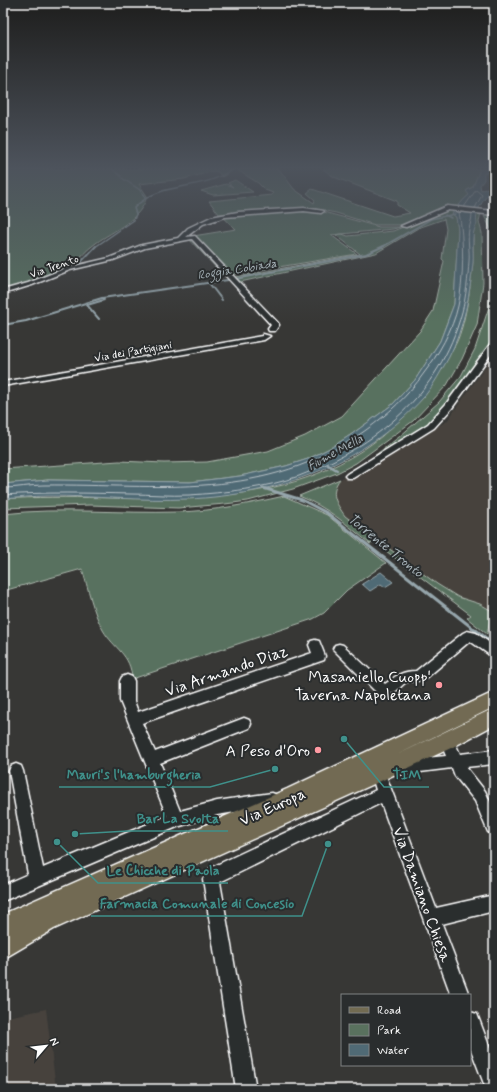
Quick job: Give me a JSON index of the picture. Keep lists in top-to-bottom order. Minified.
{"streets":{"main road":["Via Europa"],"street":["Via Trento","Via dei Partigiani","Via Armando Diaz","Via Damiano Chiesa"]},"crossings":[["Via Trento","Via dei Partigiani"]],"water":["Roggia Cobiada","Fiume Mella","Torrente Tronto"],"places":["Masaniello Cuopp' Taverna Napoletana","TIM","A Peso d'Oro","Mauri's l'hamburgheria","Bar La Svolta","Le Chicche di Paola","Farmacia Comunale di Concesio"],"legend":["Road","Park","Water"],"north":"top right"}
